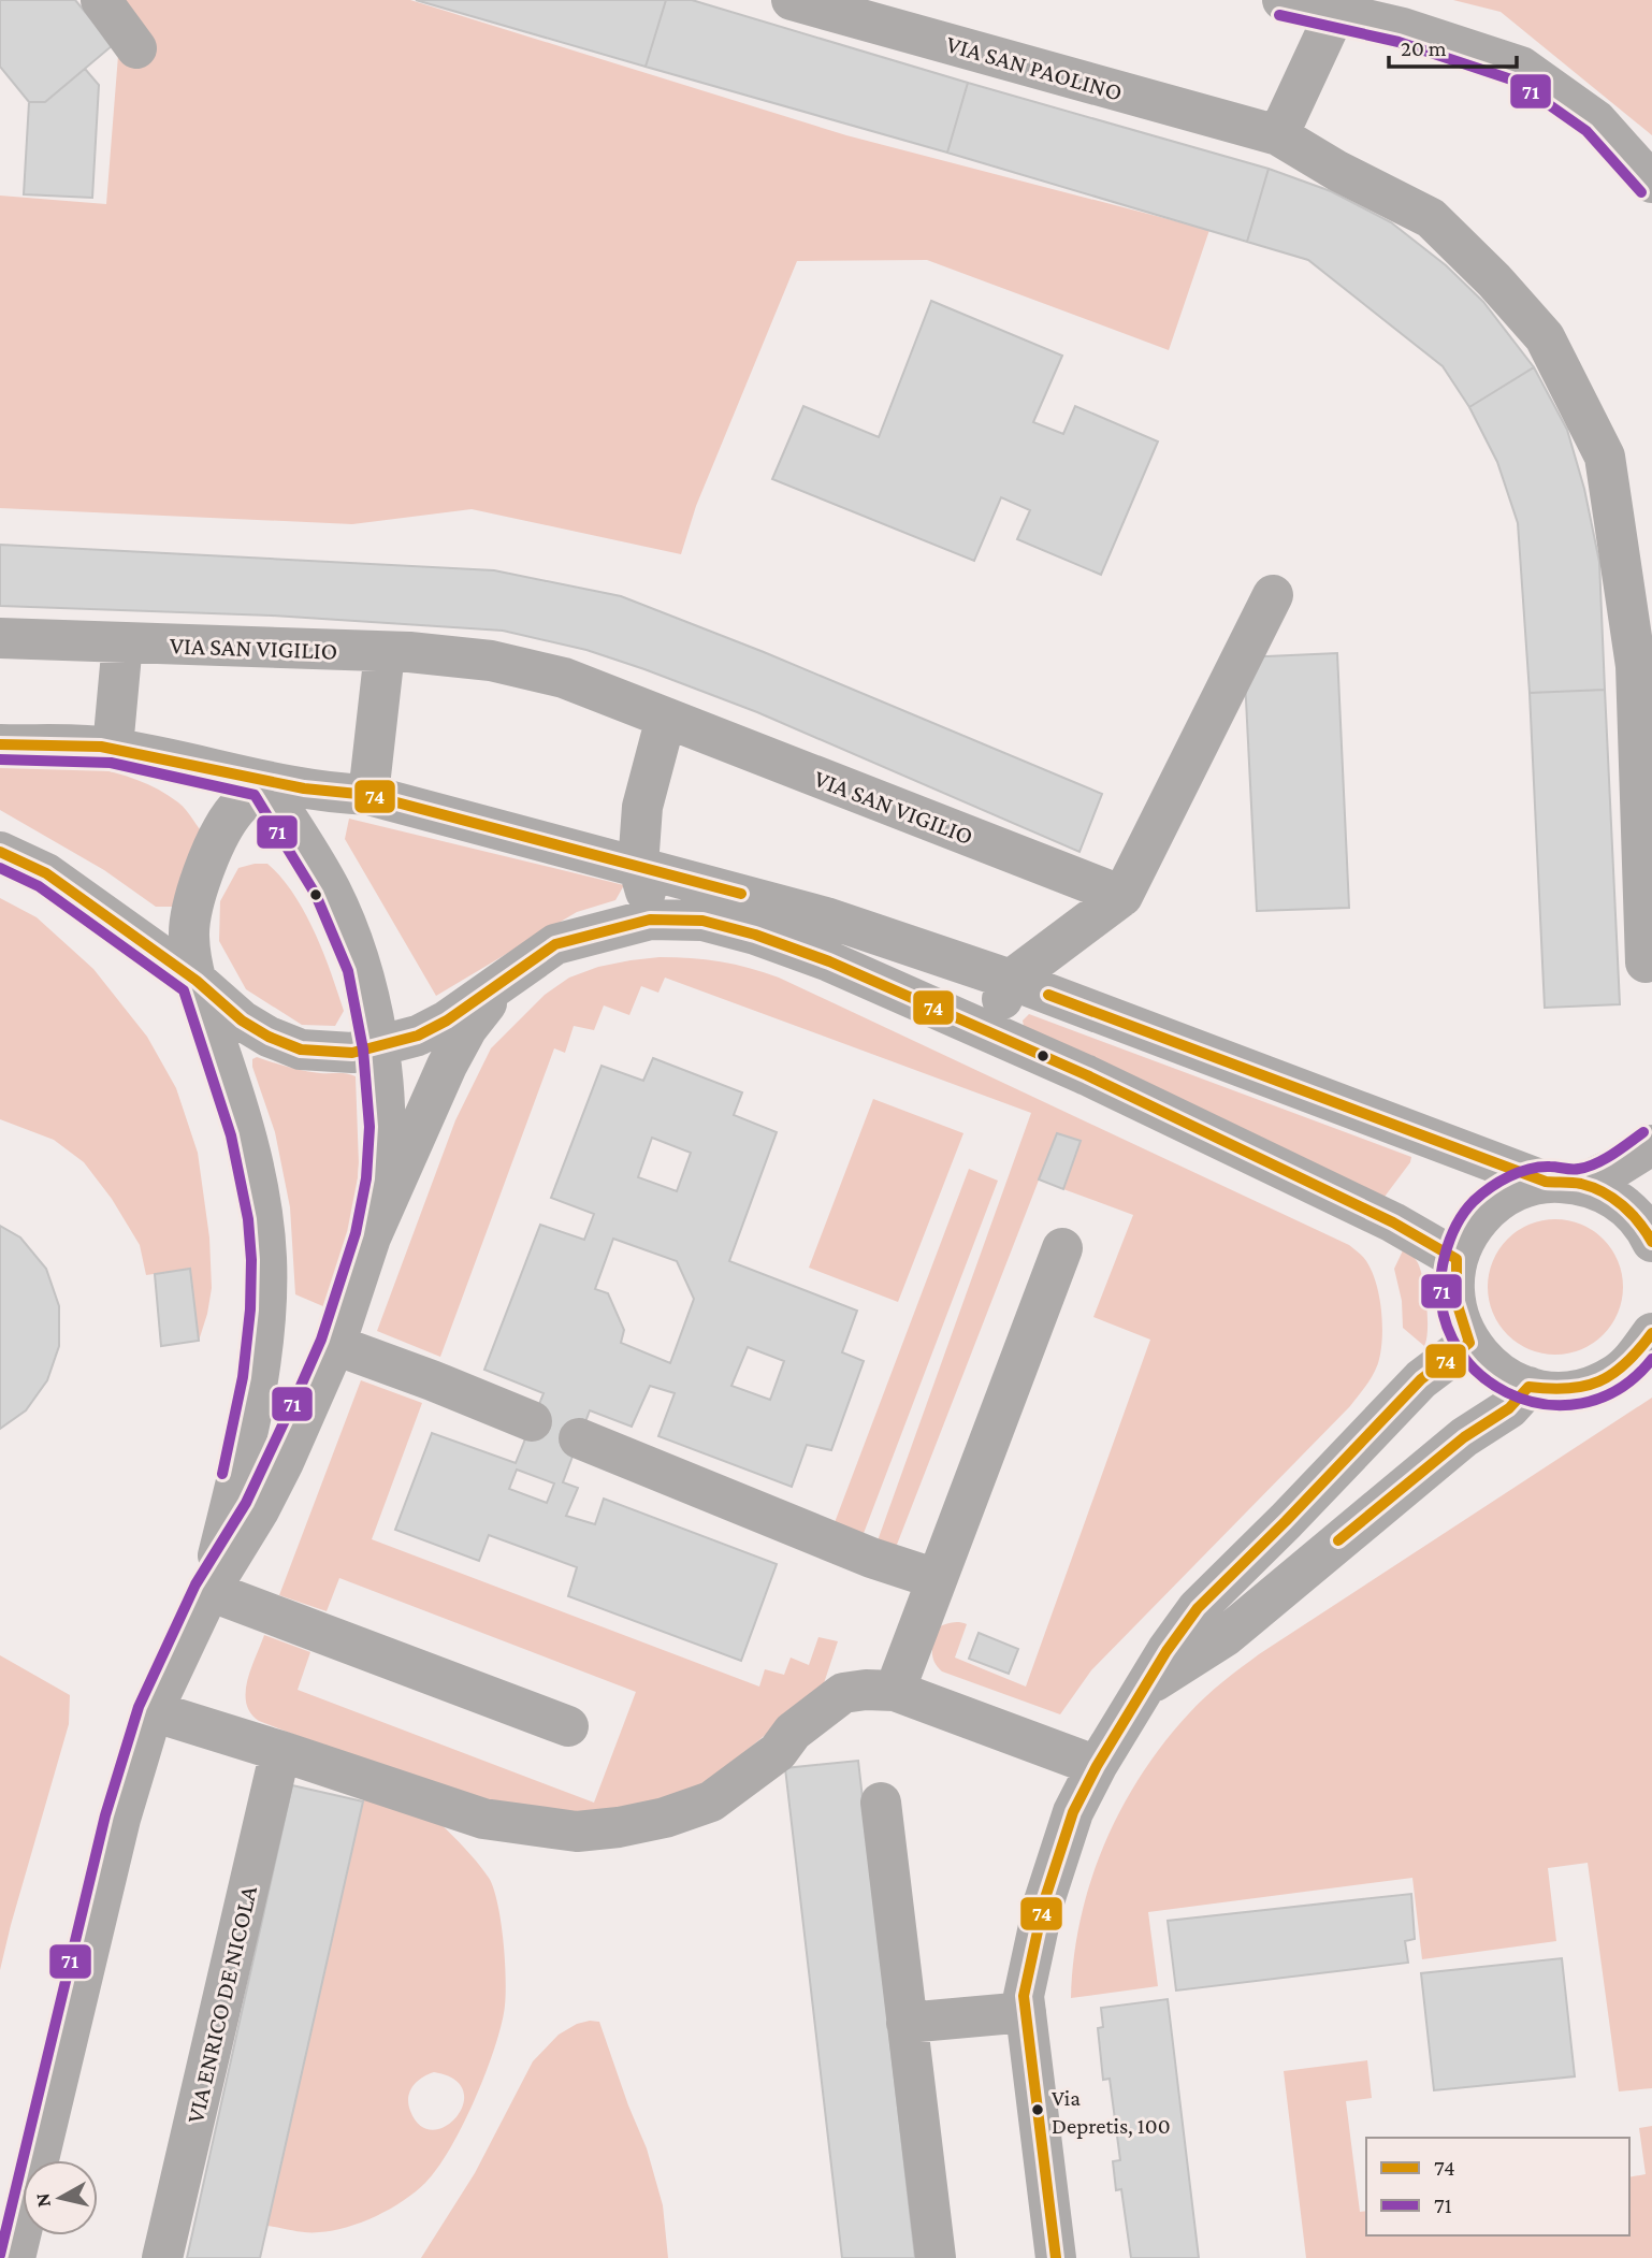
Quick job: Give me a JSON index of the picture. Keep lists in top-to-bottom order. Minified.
{"streets":{"street":["VIA SAN PAOLINO","VIA SAN VIGILIO","VIA ENRICO DE NICOLA"]},"places":["Via Depretis, 100"],"lines":["transit line 71","transit line 74"],"legend":["74","71"],"scale_bar":"20 m","north":"left"}
